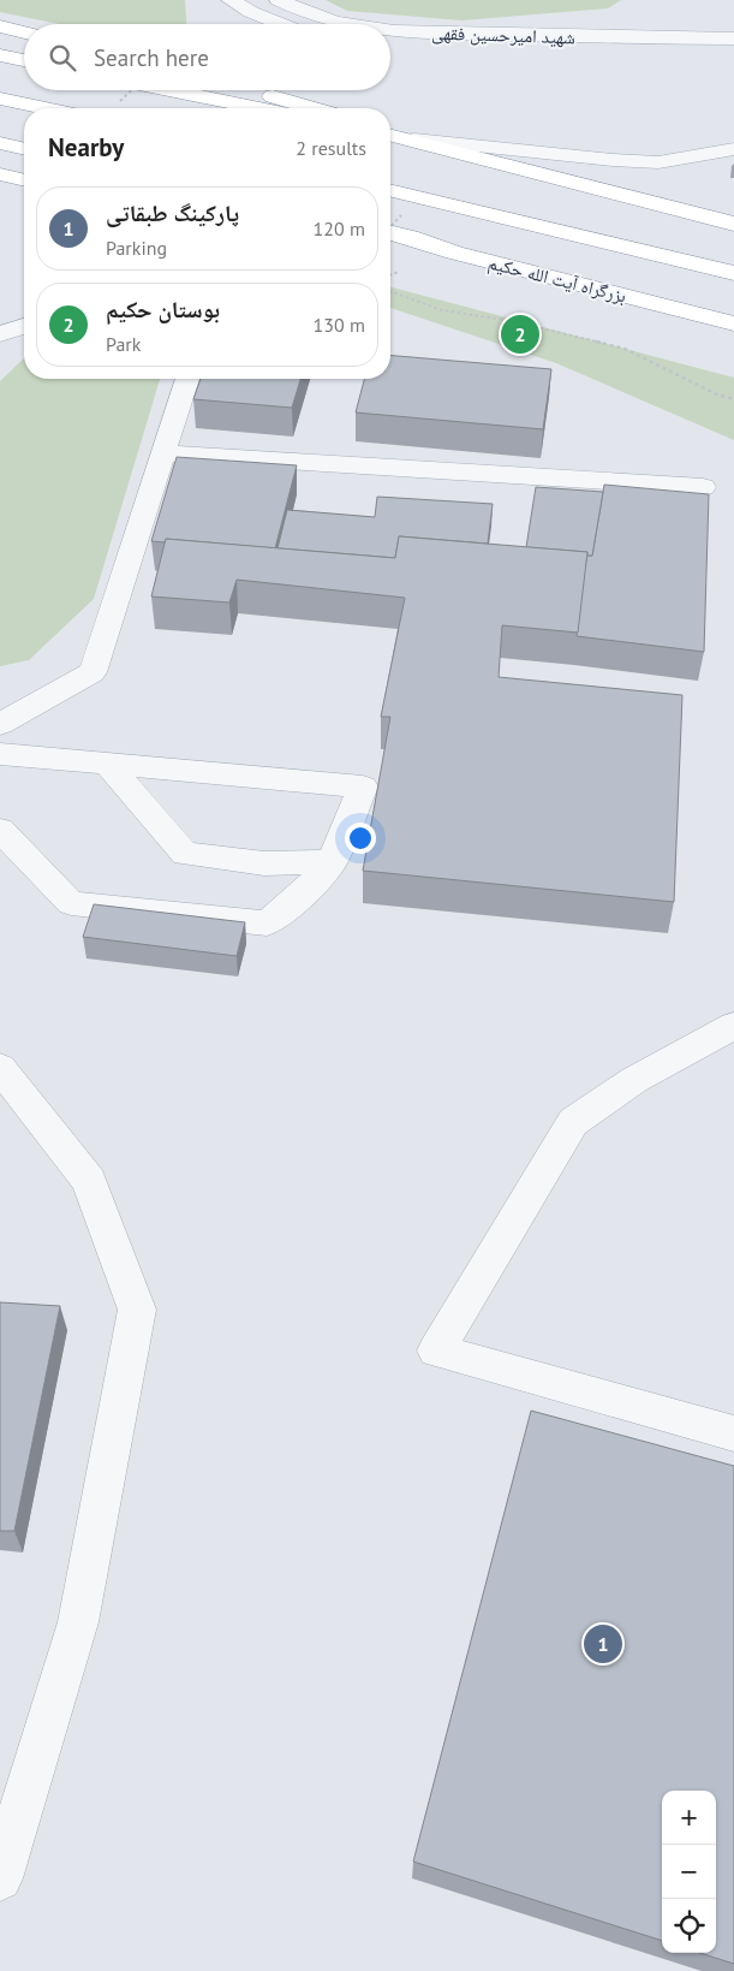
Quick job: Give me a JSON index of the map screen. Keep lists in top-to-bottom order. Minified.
{"streets":{"highway":["بزرگراه آیت الله حکیم"],"street":["شهید امیرحسین فقهی"]},"page":{"search":"Search here","heading":["Nearby","2 results"],"list":[{"mark":"1","name":"پارکینگ طبقاتی","note":"Parking","value":"120 m"},{"mark":"2","name":"بوستان حکیم","note":"Park","value":"130 m"}],"pins":["2","1"],"map_buttons":["+","−"]}}
